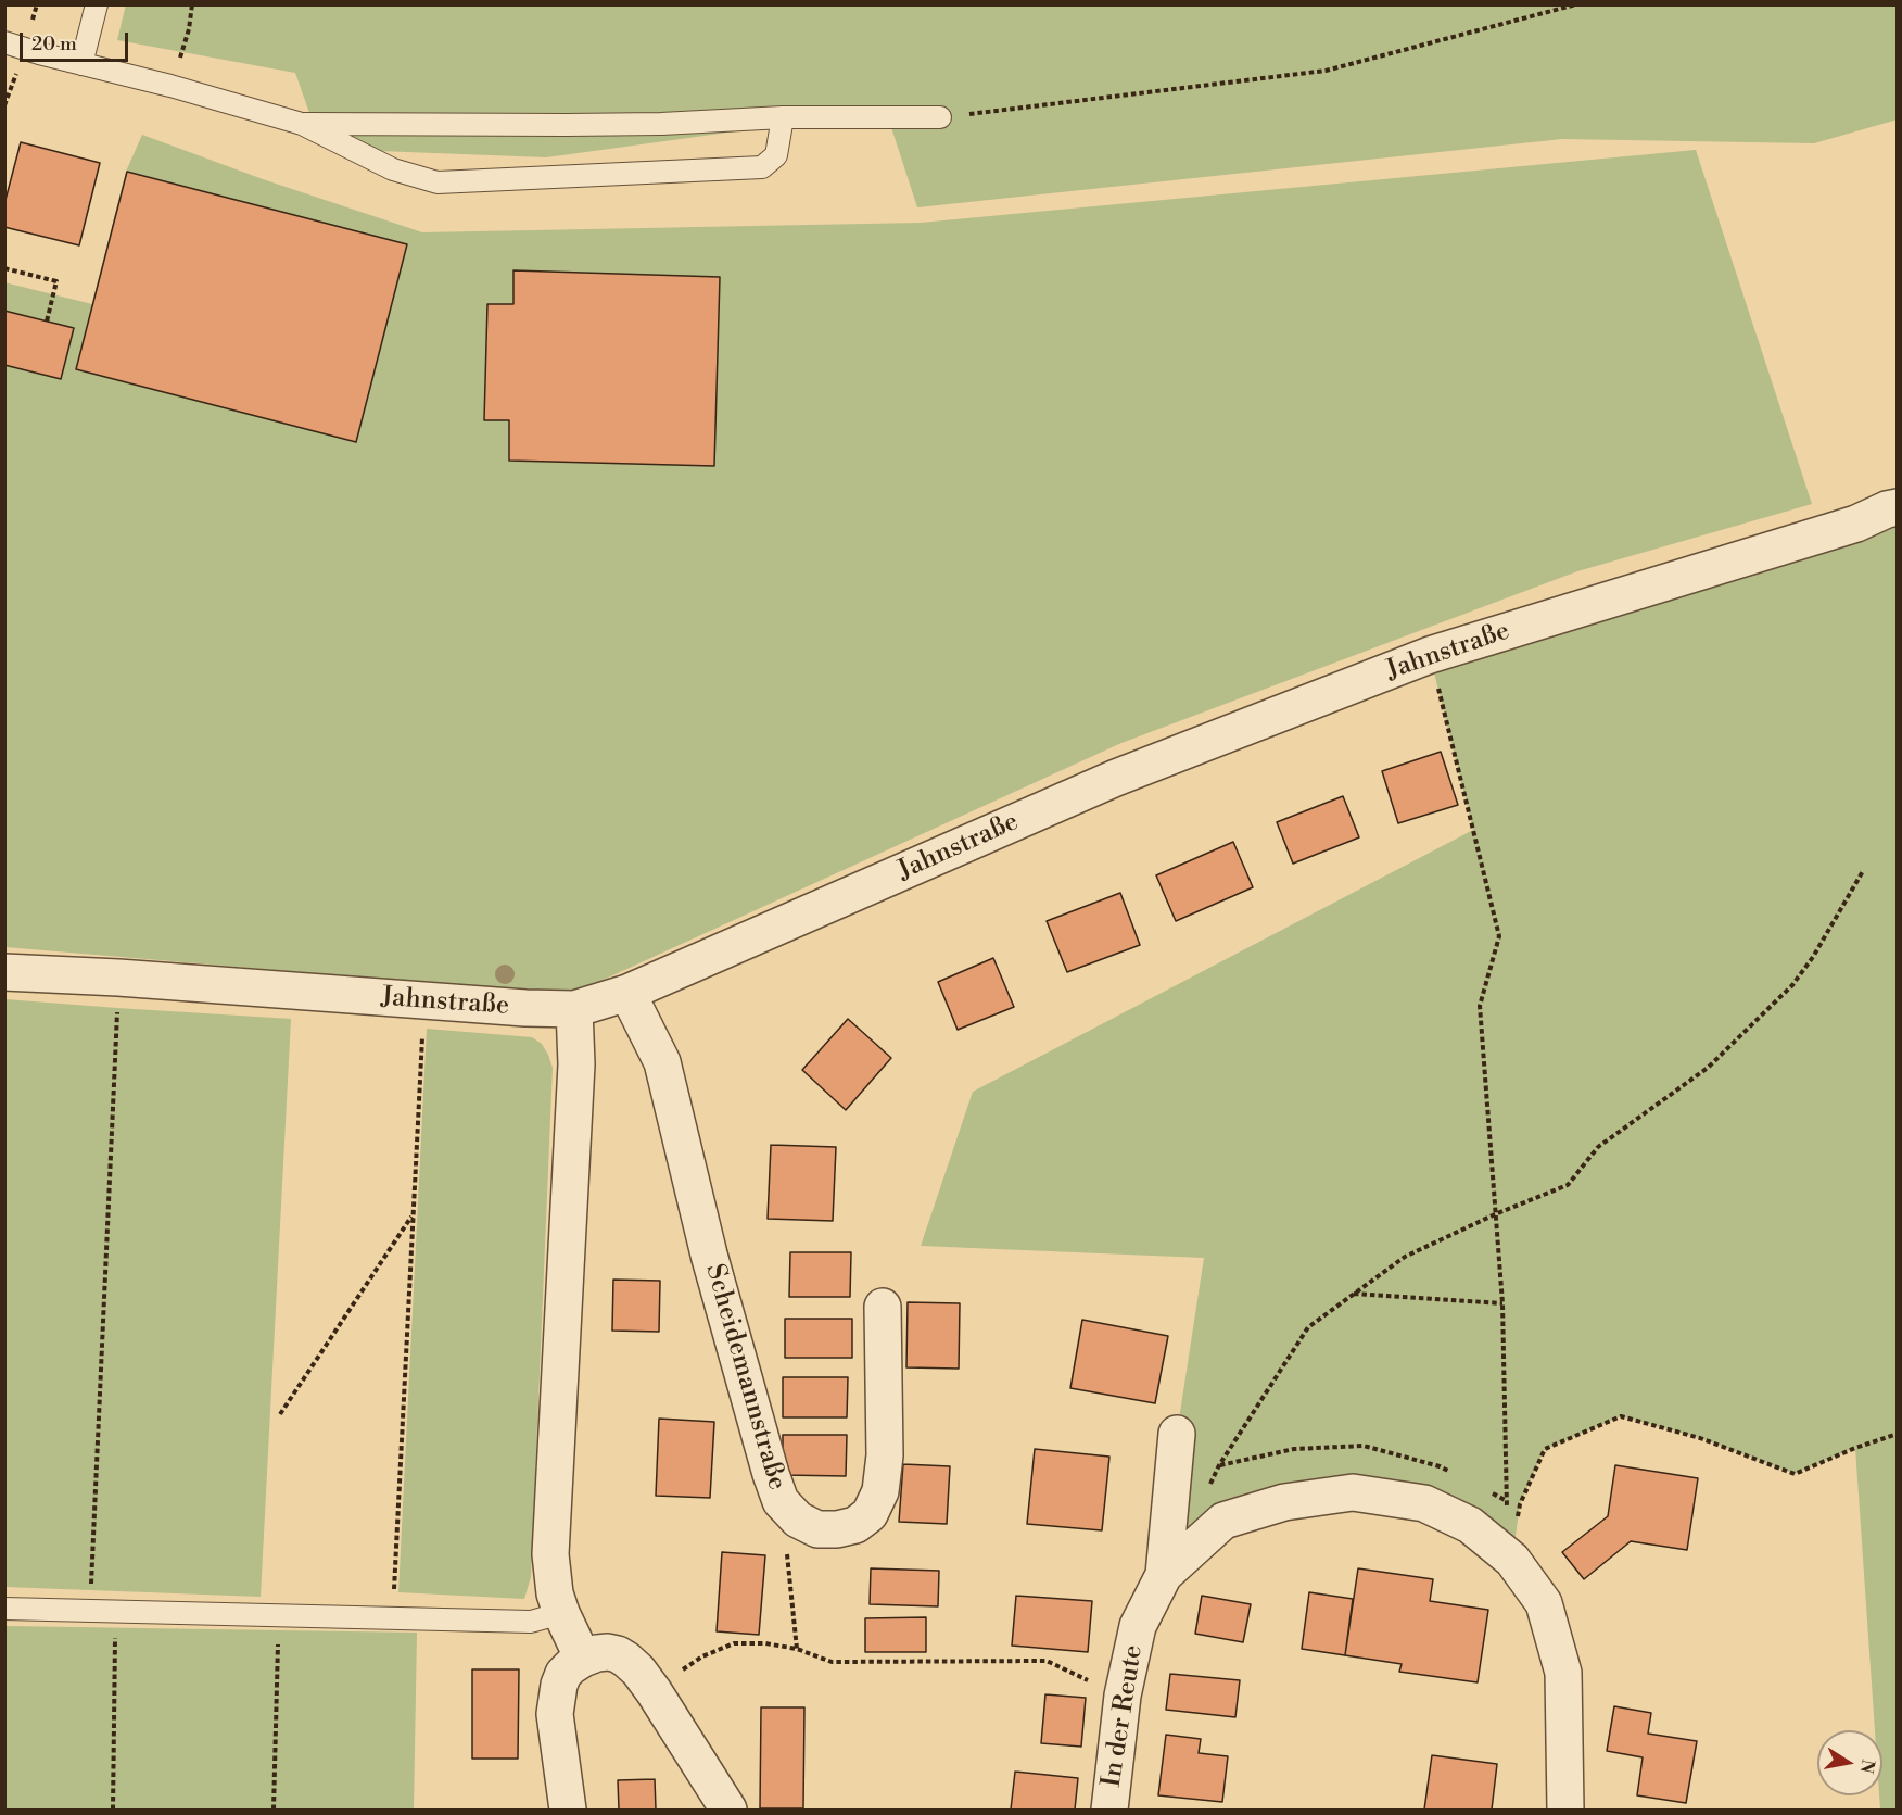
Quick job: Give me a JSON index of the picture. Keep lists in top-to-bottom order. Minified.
{"streets":{"street":["Jahnstraße","Scheidemannstraße","In der Reute"]},"crossings":[["Jahnstraße","Scheidemannstraße"]],"scale_bar":"20 m","north":"right"}
